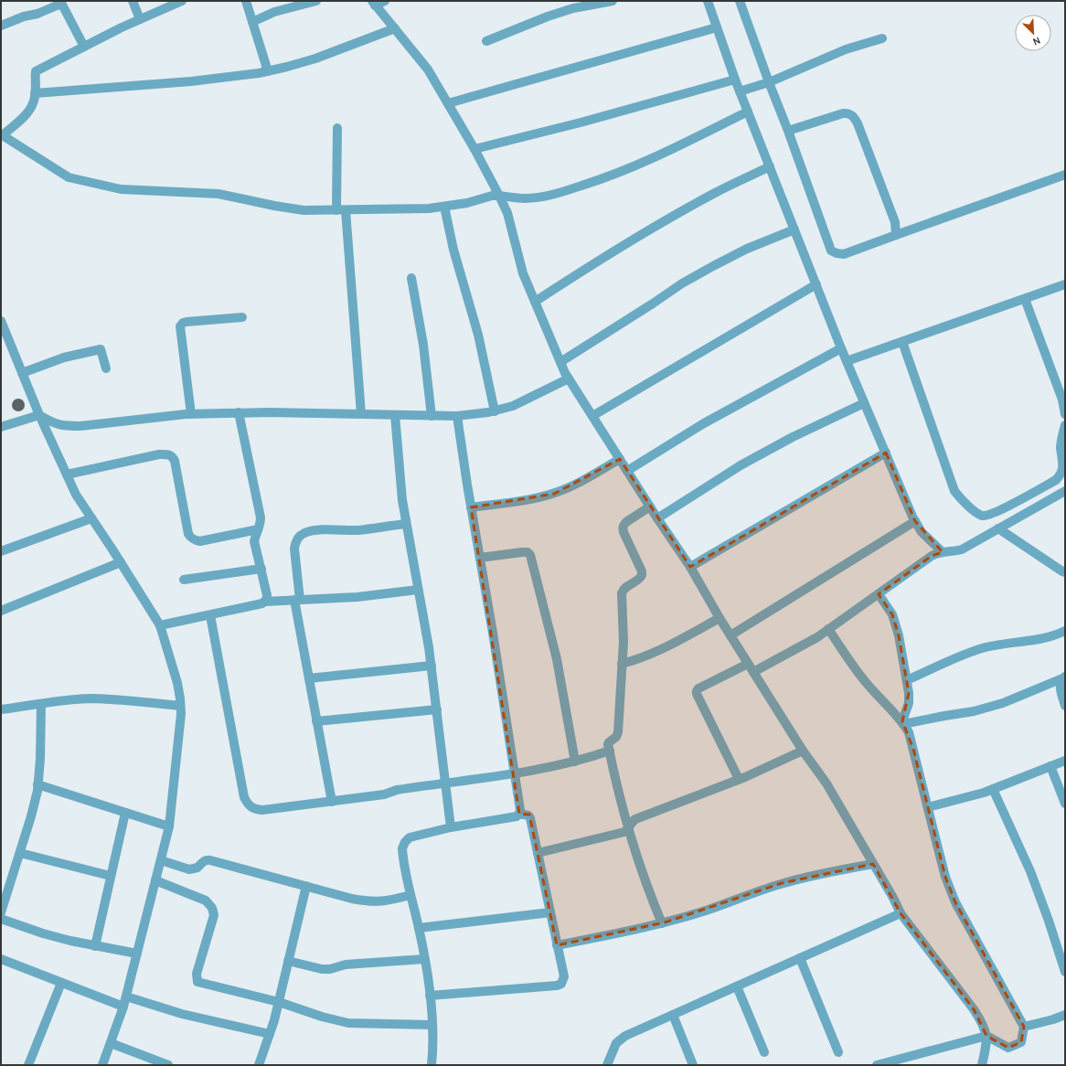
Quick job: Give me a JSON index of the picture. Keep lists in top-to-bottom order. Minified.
{"north":"bottom right"}
